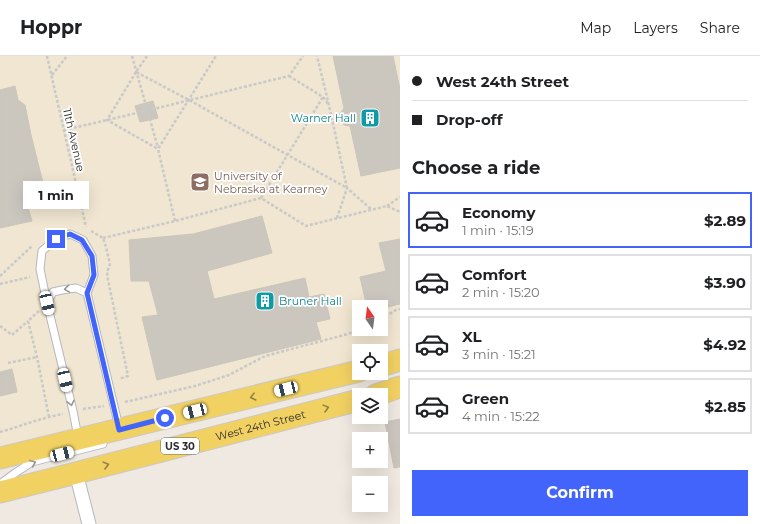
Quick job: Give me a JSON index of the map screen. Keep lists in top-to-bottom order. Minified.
{"streets":{"main road":["West 24th Street","US 30"],"path":["11th Avenue"]},"places":{"building":["Warner Hall","Bruner Hall"],"school or university":["University of Nebraska at Kearney"]},"north":"top","page":{"header":"Hoppr","nav":["Map","Layers","Share"],"banner":["West 24th Street","Drop-off"],"heading":"Choose a ride","bubble":"1 min","list":[{"name":"Economy","note":"1 min · 15:19","value":"$2.89"},{"name":"Comfort","note":"2 min · 15:20","value":"$3.90"},{"name":"XL","note":"3 min · 15:21","value":"$4.92"},{"name":"Green","note":"4 min · 15:22","value":"$2.85"}],"map_buttons":["+","−"],"buttons":"Confirm"}}
